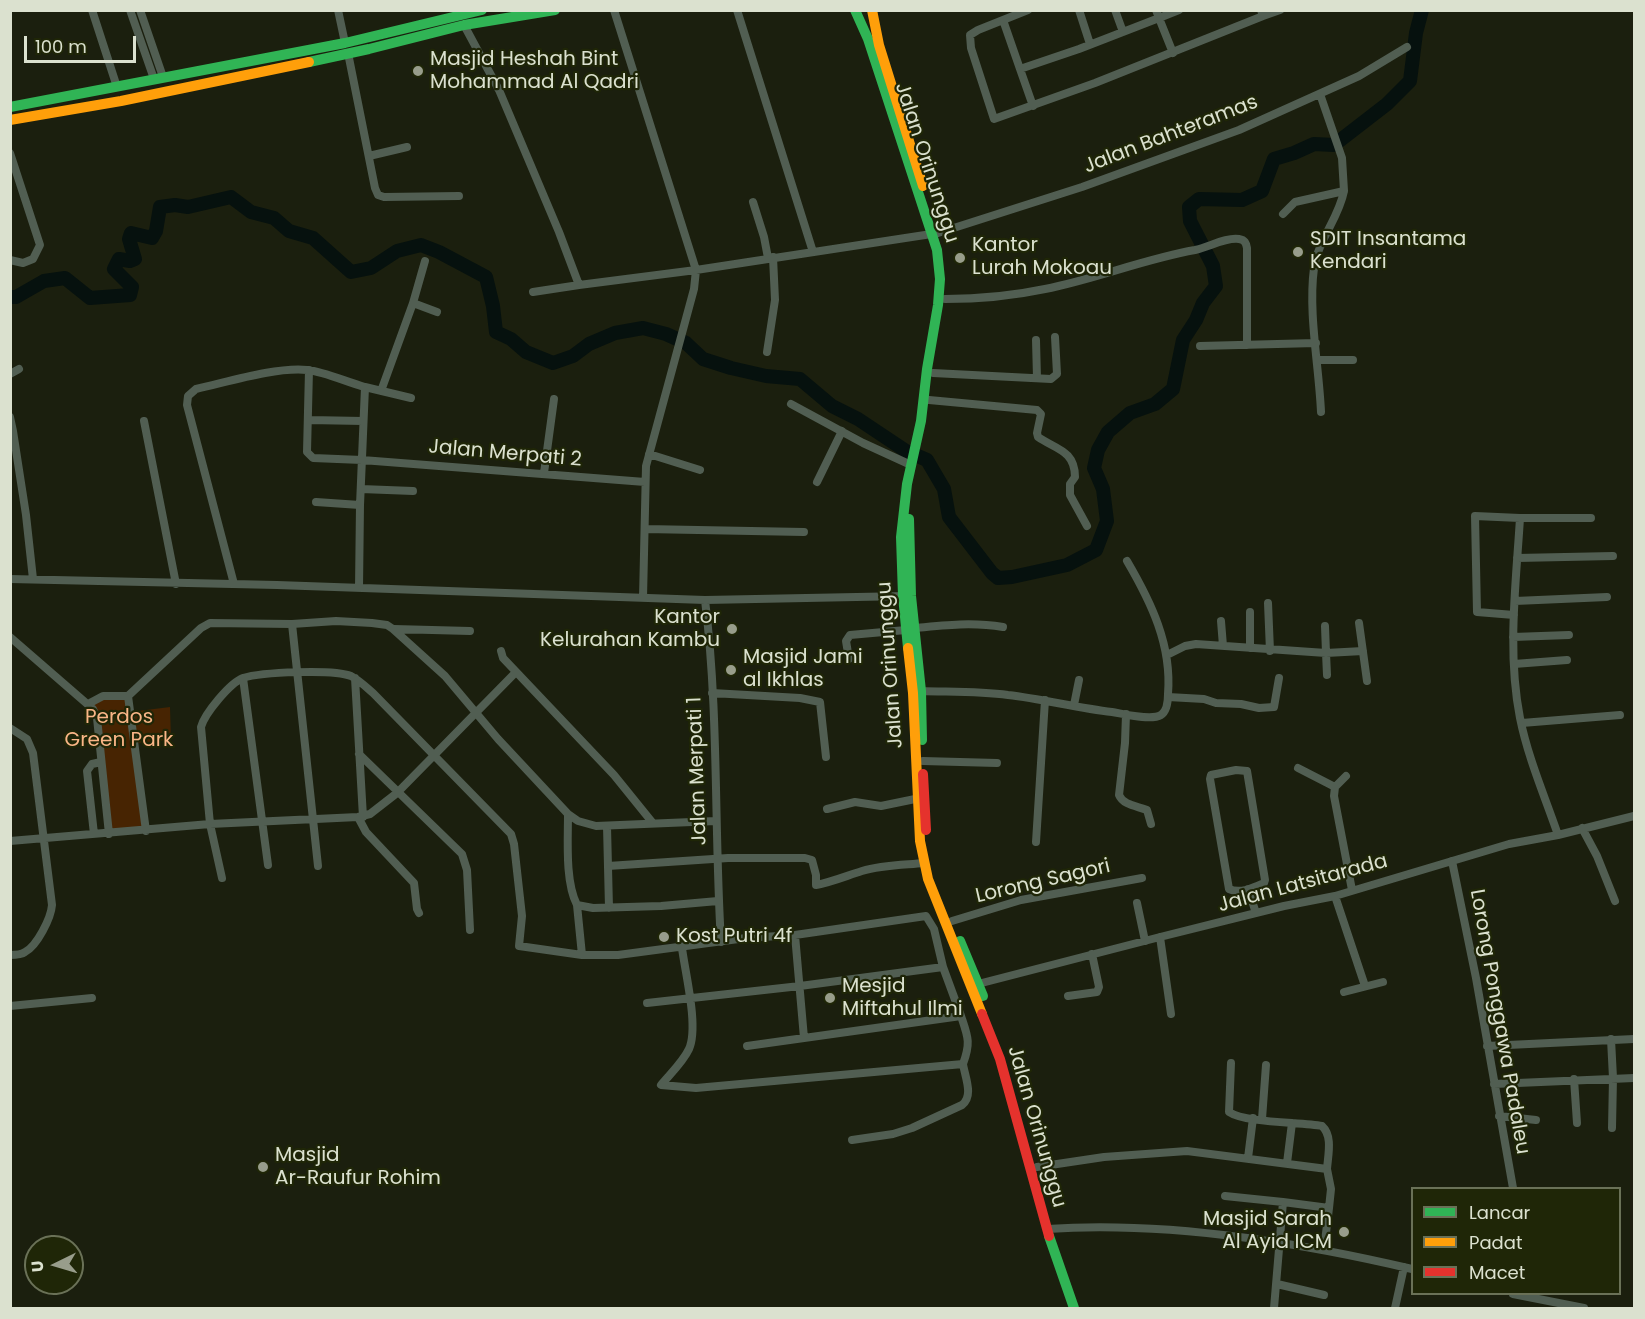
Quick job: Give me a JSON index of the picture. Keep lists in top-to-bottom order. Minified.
{"streets":{"main road":["Jalan Orinunggu"],"street":["Jalan Bahteramas","Jalan Merpati 2","Jalan Merpati 1","Lorong Sagori","Jalan Latsitarada","Lorong Ponggawa Padaleu"]},"crossings":[["Jalan Bahteramas","Jalan Orinunggu"],["Jalan Orinunggu","Lorong Sagori"],["Jalan Orinunggu","Jalan Latsitarada"],["Jalan Latsitarada","Lorong Ponggawa Padaleu"]],"parks":["Perdos Green Park"],"places":["Masjid Heshah Bint Mohammad Al Qadri","SDIT Insantama Kendari","Kantor Lurah Mokoau","Kantor Kelurahan Kambu","Masjid Jami al Ikhlas","Kost Putri 4f","Mesjid Miftahul Ilmi","Masjid Ar-Raufur Rohim","Masjid Sarah Al Ayid ICM"],"legend":["Lancar","Padat","Macet"],"scale_bar":"100 m","north":"left"}
